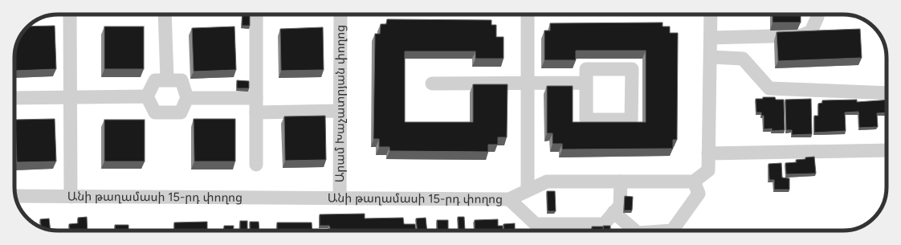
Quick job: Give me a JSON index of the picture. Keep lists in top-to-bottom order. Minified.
{"streets":{"street":["Արամ Խաչատրյան փողոց","Անի թաղամասի 15-րդ փողոց"]},"crossings":[["Արամ Խաչատրյան փողոց","Անի թաղամասի 15-րդ փողոց"]]}
